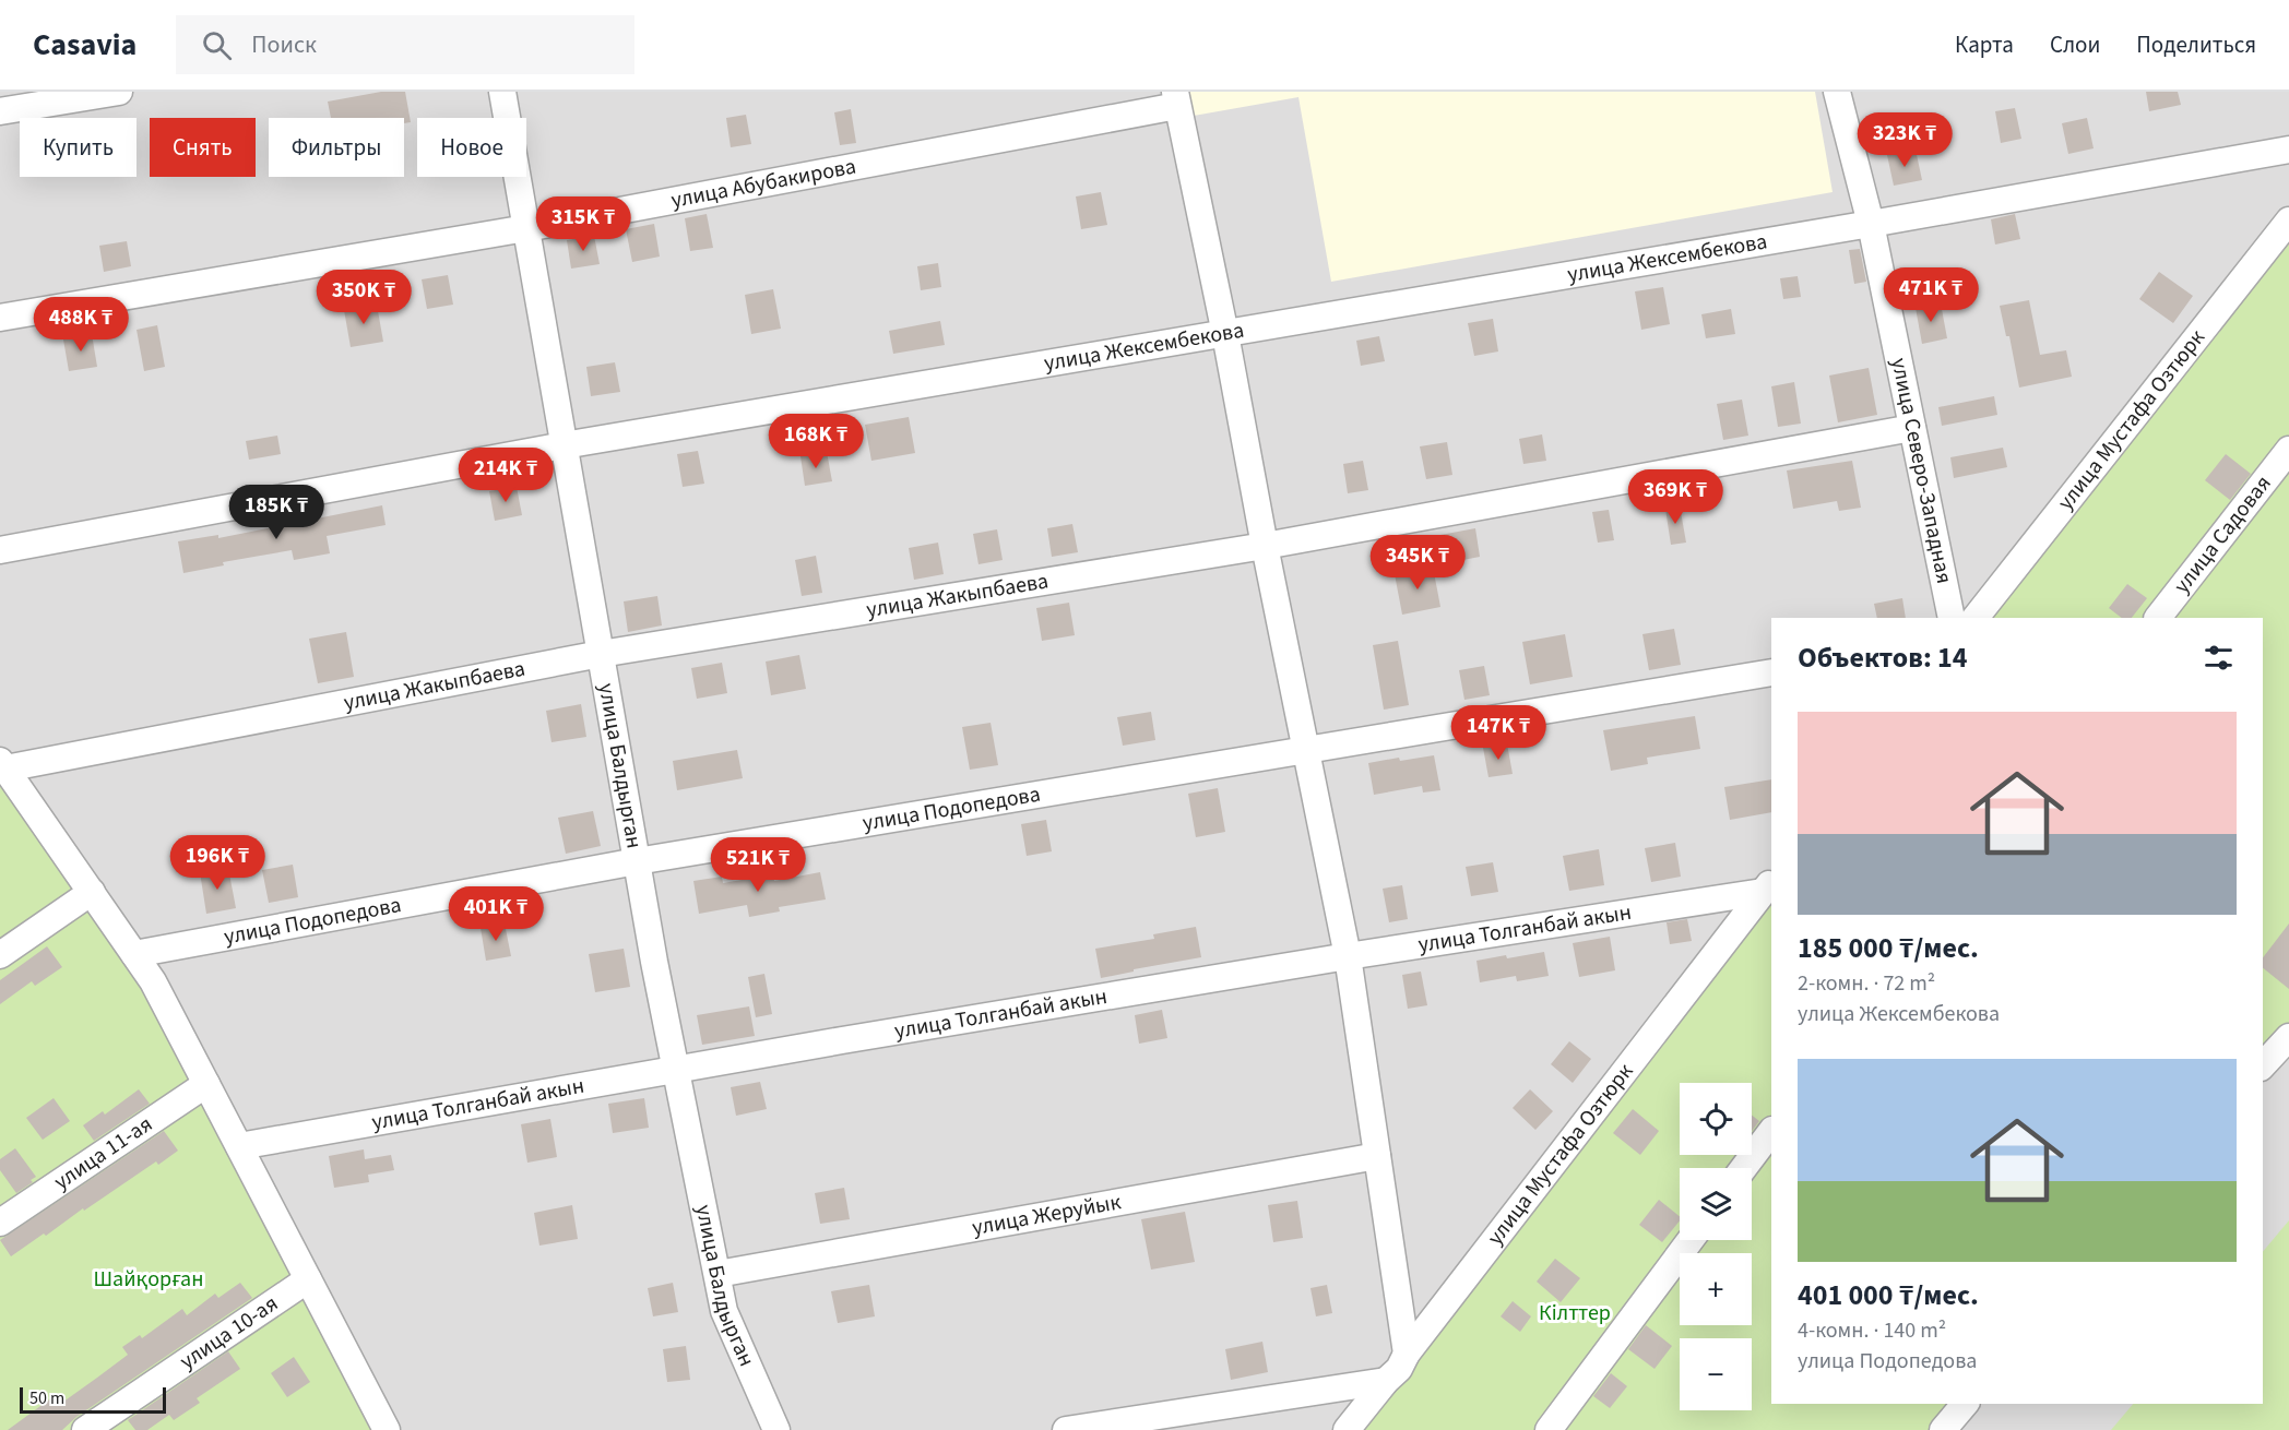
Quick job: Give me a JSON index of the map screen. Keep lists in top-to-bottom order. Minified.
{"streets":{"street":["улица Абубакирова","улица Жексембекова","улица Мустафа Озтюрк","улица Северо-Западная","улица Садовая","улица Жакыпбаева","улица Балдырган","улица Подопедова","улица Толганбай акын","улица 11-ая","улица Жеруйык","улица 10-ая"]},"crossings":[["улица Абубакирова","улица Балдырган"],["улица Жексембекова","улица Северо-Западная"],["улица Жексембекова","улица Балдырган"],["улица Мустафа Озтюрк","улица Толганбай акын"],["улица Северо-Западная","улица Жакыпбаева"],["улица Жакыпбаева","улица Балдырган"],["улица Балдырган","улица Подопедова"],["улица Балдырган","улица Толганбай акын"],["улица Балдырган","улица Жеруйык"]],"parks":["Шайқорған","Кілттер"],"scale_bar":"50 m","page":{"header":"Casavia","search":"Поиск","nav":["Карта","Слои","Поделиться"],"price":["323K ₸","315K ₸","471K ₸","350K ₸","488K ₸","168K ₸","214K ₸","369K ₸","185K ₸","345K ₸","147K ₸","196K ₸","521K ₸","401K ₸"],"chip":["Купить","Снять","Фильтры","Новое"],"heading":"Объектов: 14","list":[{"name":"185 000 ₸/мес.","note":"2-комн. · 72 m² · улица Жексембекова"},{"name":"401 000 ₸/мес.","note":"4-комн. · 140 m² · улица Подопедова"}],"map_buttons":["+","−"],"scale":"50 m"}}
